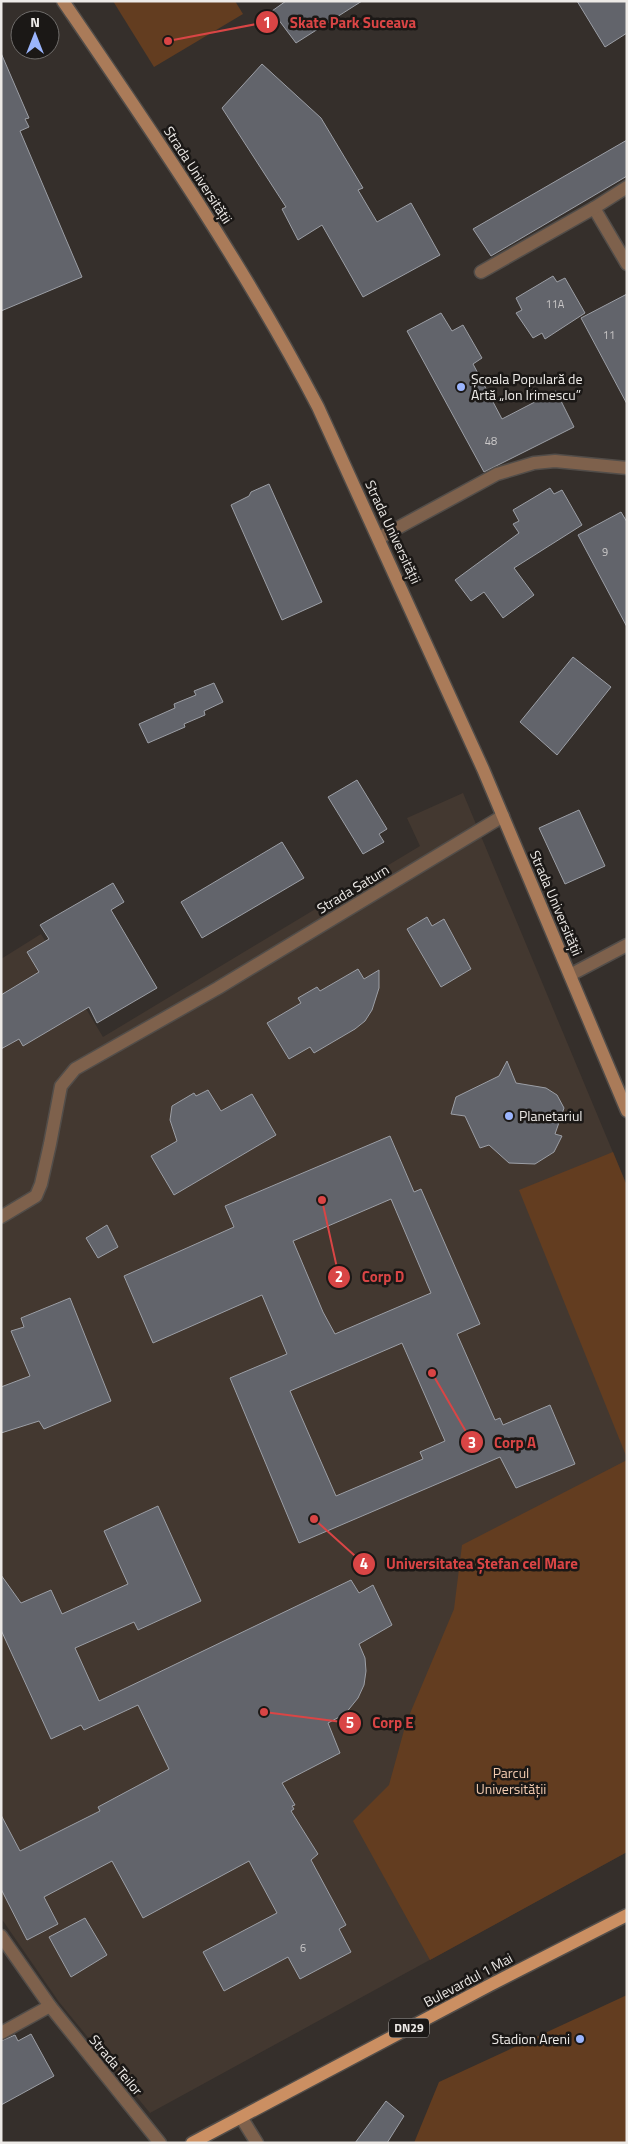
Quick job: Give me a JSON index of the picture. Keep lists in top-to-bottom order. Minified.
{"streets":{"main road":["Bulevardul 1 Mai","DN29"],"street":["Strada Universității","Strada Saturn","Strada Teilor"]},"crossings":[["Strada Universității","Strada Saturn"]],"parks":["Parcul Universității"],"places":["Skate Park Suceava","Școala Populară de Artă „Ion Irimescu”","Planetariul","Corp D","Corp A","Universitatea Ștefan cel Mare","Corp E","Stadion Areni"],"house_numbers":["11A","11","48","9","6"],"north":"top"}
